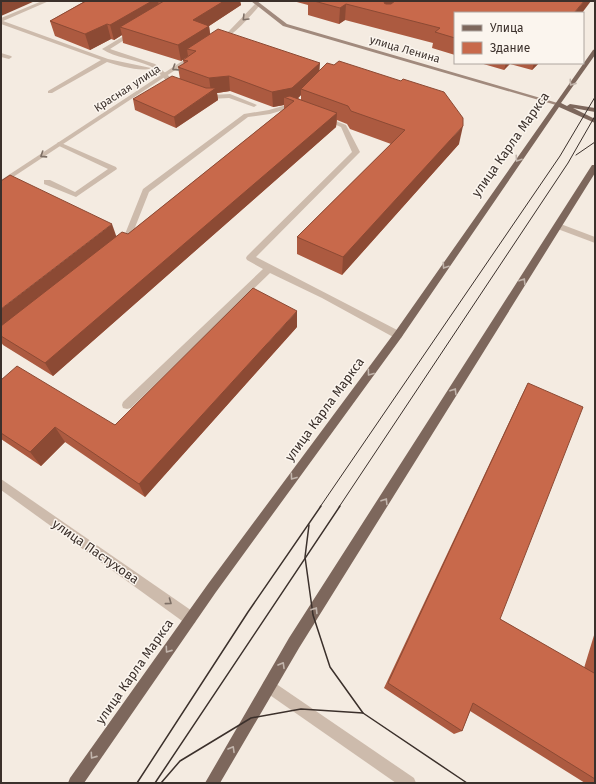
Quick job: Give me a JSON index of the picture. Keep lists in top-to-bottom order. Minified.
{"streets":{"main road":["улица Ленина","улица Карла Маркса"],"street":["Красная улица","улица Пастухова"]},"crossings":[["улица Ленина","улица Карла Маркса"],["улица Карла Маркса","улица Пастухова"]],"one_way":["улица Пастухова"],"legend":["Улица","Здание"]}
